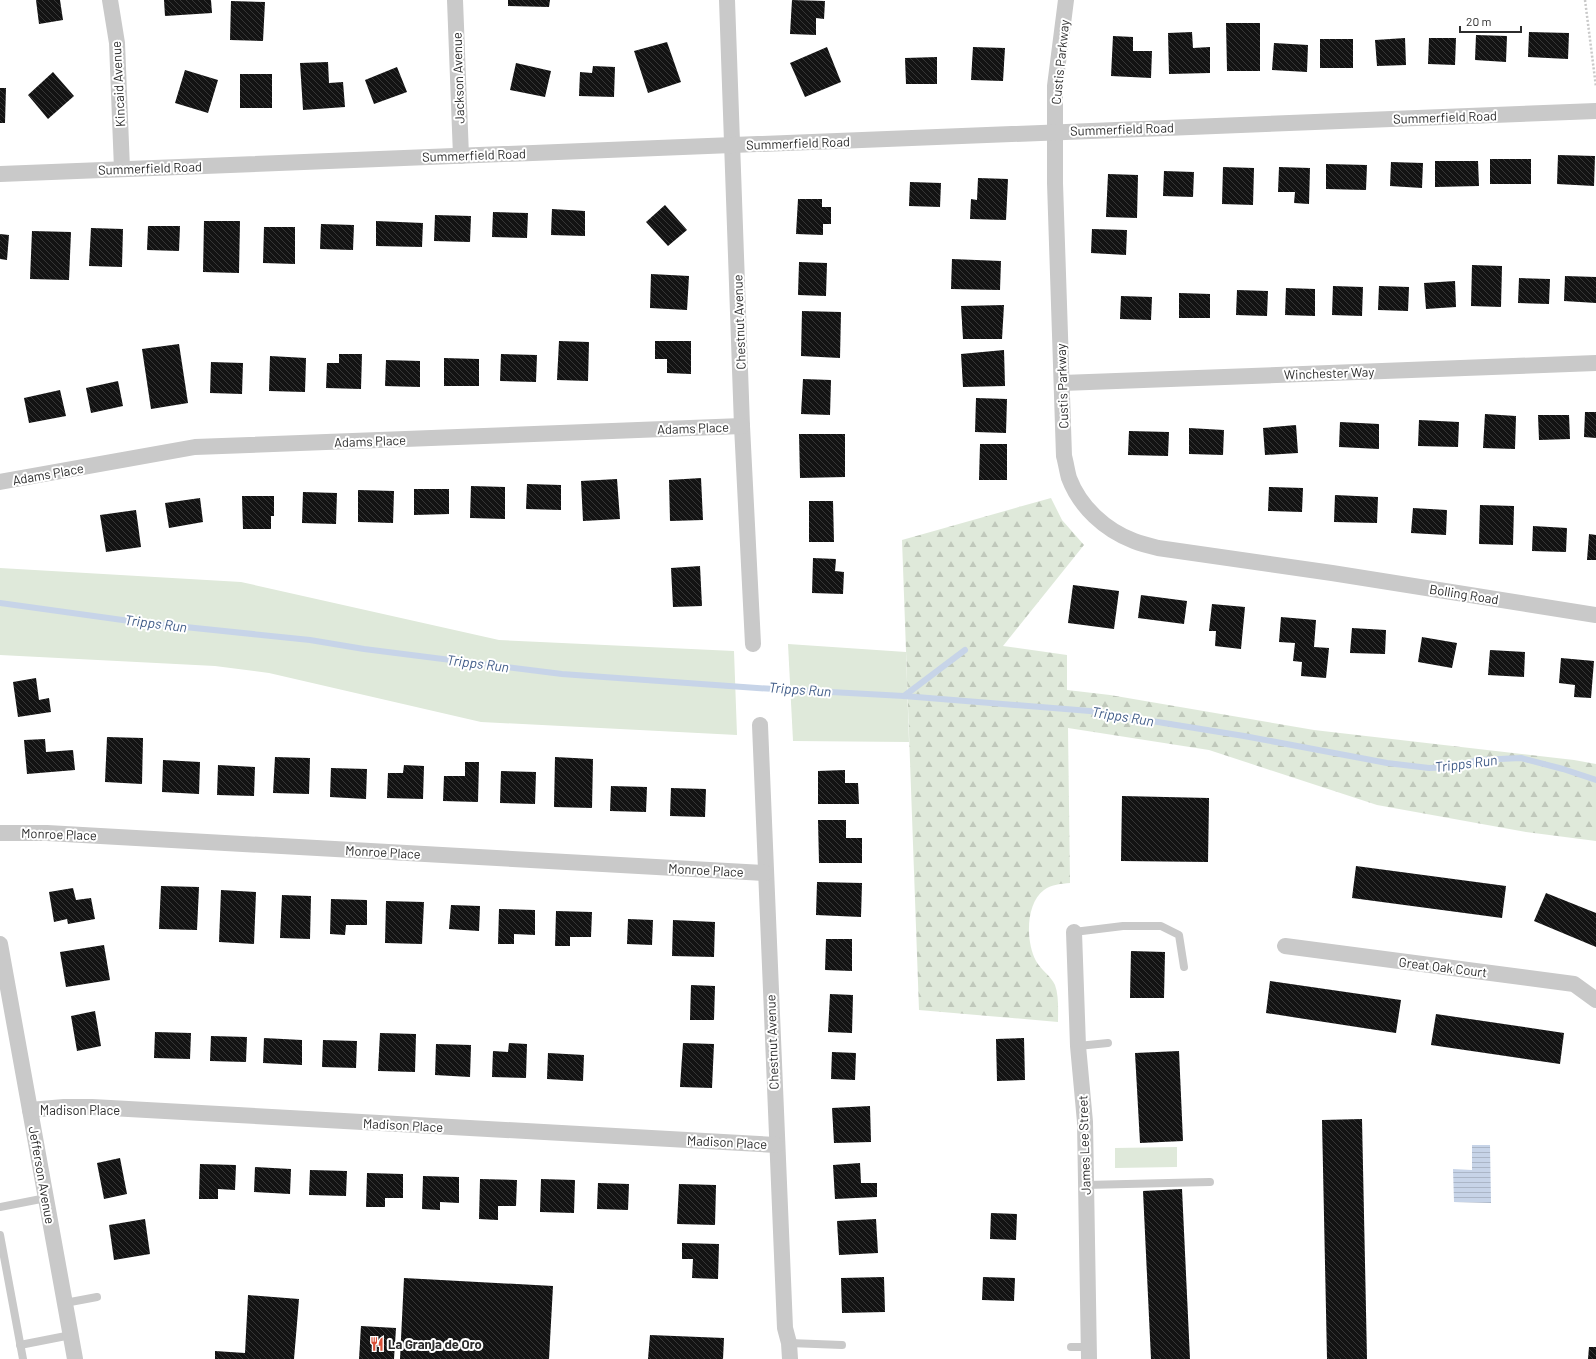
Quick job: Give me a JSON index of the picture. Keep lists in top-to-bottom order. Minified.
{"streets":{"street":["Custis Parkway","Jackson Avenue","Kincaid Avenue","Summerfield Road","Chestnut Avenue","Winchester Way","Adams Place","Bolling Road","Monroe Place","Great Oak Court","Madison Place","James Lee Street","Jefferson Avenue"]},"crossings":[["Custis Parkway","Summerfield Road"],["Custis Parkway","Winchester Way"],["Custis Parkway","Bolling Road"],["Jackson Avenue","Summerfield Road"],["Kincaid Avenue","Summerfield Road"],["Summerfield Road","Chestnut Avenue"],["Chestnut Avenue","Adams Place"],["Chestnut Avenue","Monroe Place"],["Chestnut Avenue","Madison Place"],["Madison Place","Jefferson Avenue"]],"water":["Tripps Run"],"places":{"restaurant":["La Granja de Oro"]},"scale_bar":"20 m"}
